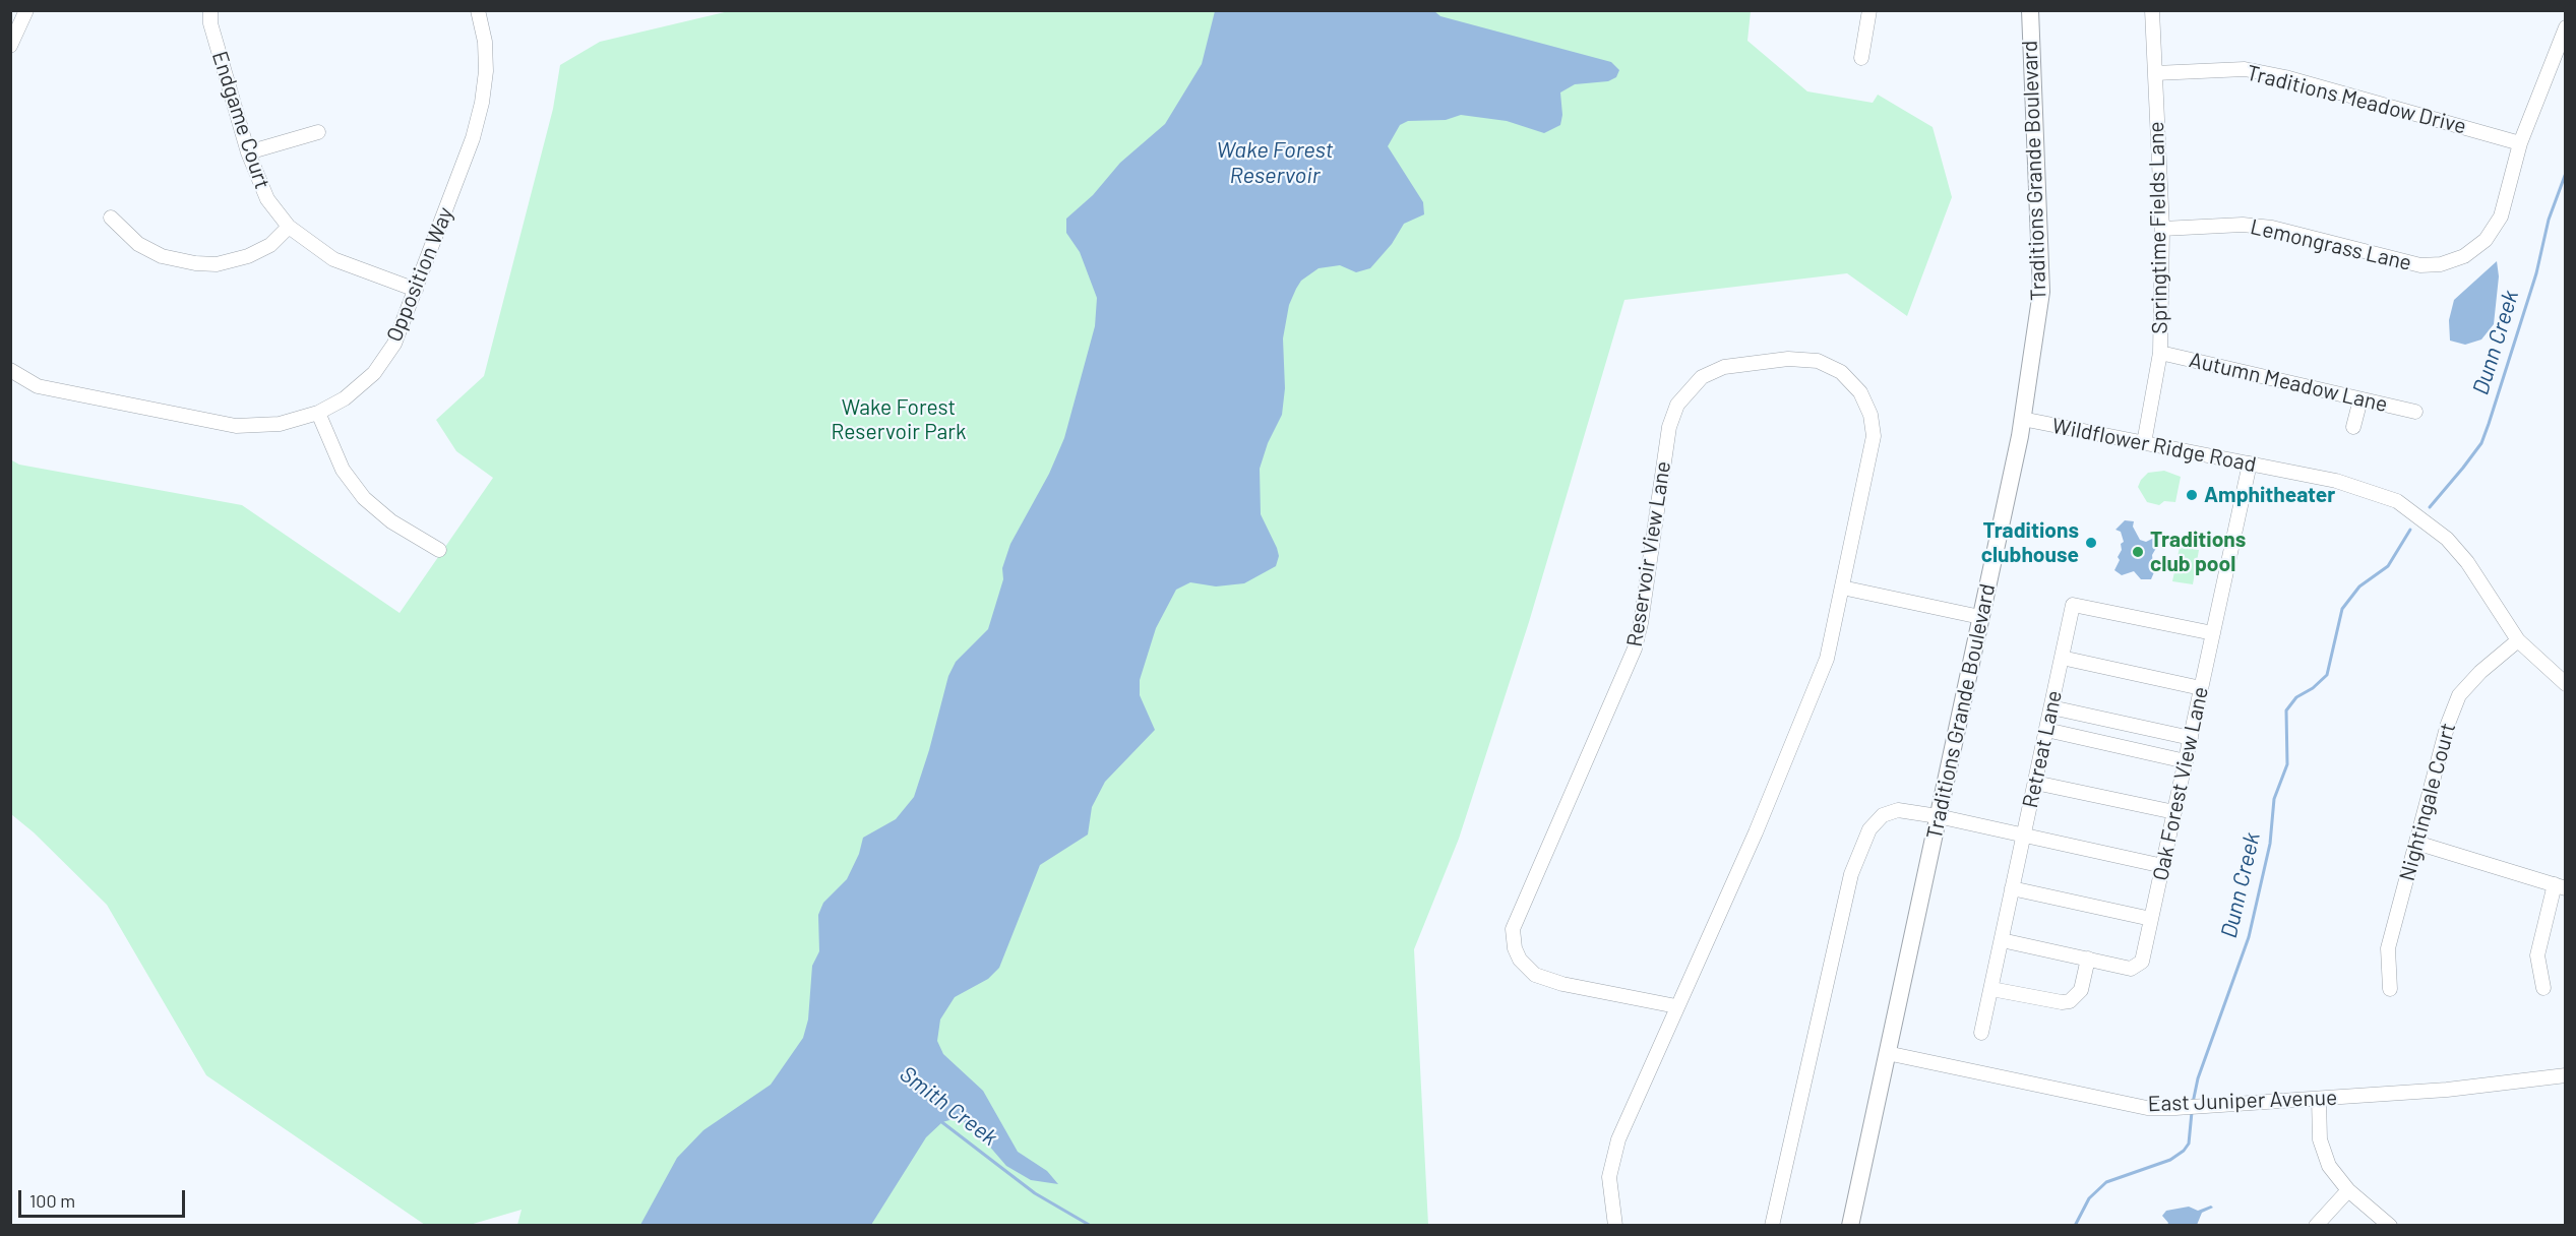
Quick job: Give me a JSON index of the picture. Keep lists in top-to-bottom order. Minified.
{"streets":{"main road":["Traditions Grande Boulevard"],"street":["Traditions Meadow Drive","Endgame Court","Springtime Fields Lane","Lemongrass Lane","Opposition Way","Autumn Meadow Lane","Wildflower Ridge Road","Reservoir View Lane","Retreat Lane","Oak Forest View Lane","Nightingale Court","East Juniper Avenue"]},"crossings":[["Traditions Meadow Drive","Springtime Fields Lane"],["Traditions Meadow Drive","Lemongrass Lane"],["Endgame Court","Opposition Way"],["Traditions Grande Boulevard","Wildflower Ridge Road"],["Traditions Grande Boulevard","East Juniper Avenue"],["Springtime Fields Lane","Lemongrass Lane"],["Springtime Fields Lane","Autumn Meadow Lane"],["Springtime Fields Lane","Wildflower Ridge Road"],["Wildflower Ridge Road","Oak Forest View Lane"],["Wildflower Ridge Road","Nightingale Court"],["Retreat Lane","Oak Forest View Lane"]],"water":["Wake Forest Reservoir","Dunn Creek","Smith Creek"],"parks":["Wake Forest Reservoir Park"],"places":["Amphitheater","Traditions clubhouse","Traditions club pool"],"scale_bar":"100 m"}
